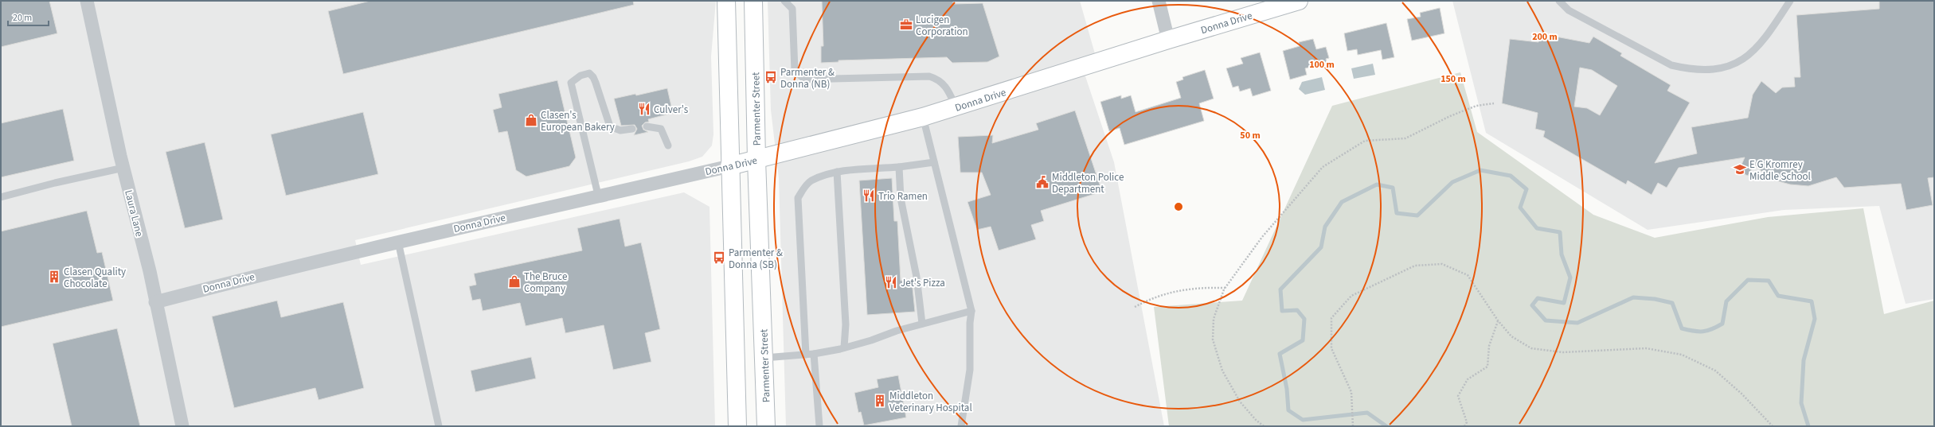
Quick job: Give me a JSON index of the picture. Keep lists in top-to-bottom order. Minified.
{"streets":{"street":["Donna Drive","Parmenter Street","Laura Lane"]},"crossings":[["Donna Drive","Parmenter Street"],["Donna Drive","Laura Lane"]],"places":{"office":["Lucigen Corporation"],"bus stop":["Parmenter & Donna (NB)","Parmenter & Donna (SB)"],"restaurant":["Culver's","Trio Ramen","Jet's Pizza"],"shop":["Clasen's European Bakery","The Bruce Company"],"school or university":["E G Kromrey Middle School"],"public building":["Middleton Police Department"],"building":["Clasen Quality Chocolate","Middleton Veterinary Hospital"]},"scale_bar":"20 m","rings":["200 m","100 m","150 m","50 m"]}
